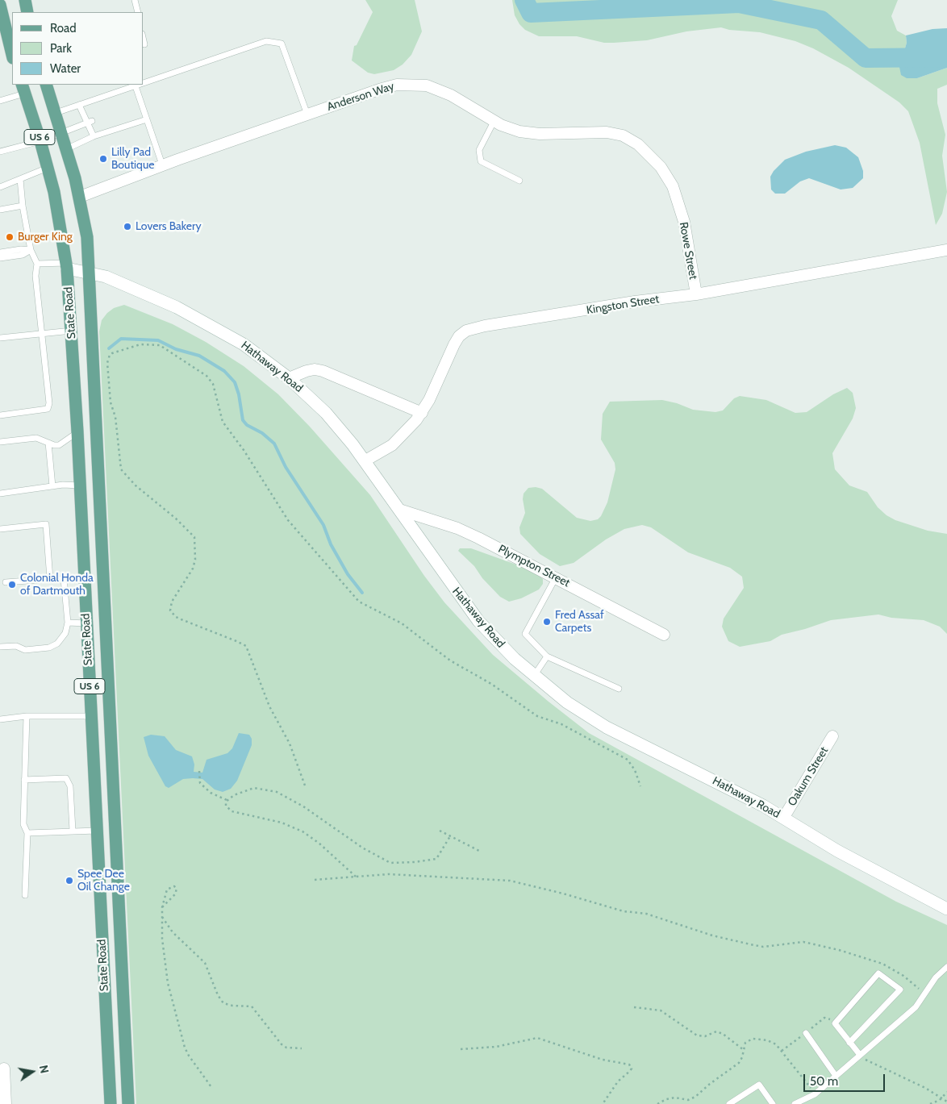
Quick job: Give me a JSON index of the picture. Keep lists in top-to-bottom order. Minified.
{"streets":{"main road":["US 6","State Road","Hathaway Road"],"street":["Anderson Way","Rowe Street","Kingston Street","Plympton Street","Oakum Street"]},"crossings":[["Anderson Way","Rowe Street"],["Anderson Way","State Road"],["Rowe Street","Kingston Street"],["Kingston Street","Hathaway Road"],["State Road","Hathaway Road"],["Hathaway Road","Plympton Street"],["Hathaway Road","Oakum Street"]],"places":["Lilly Pad Boutique","Lovers Bakery","Burger King","Colonial Honda of Dartmouth","Fred Assaf Carpets","Spee Dee Oil Change"],"legend":["Road","Park","Water"],"scale_bar":"50 m","north":"right"}
